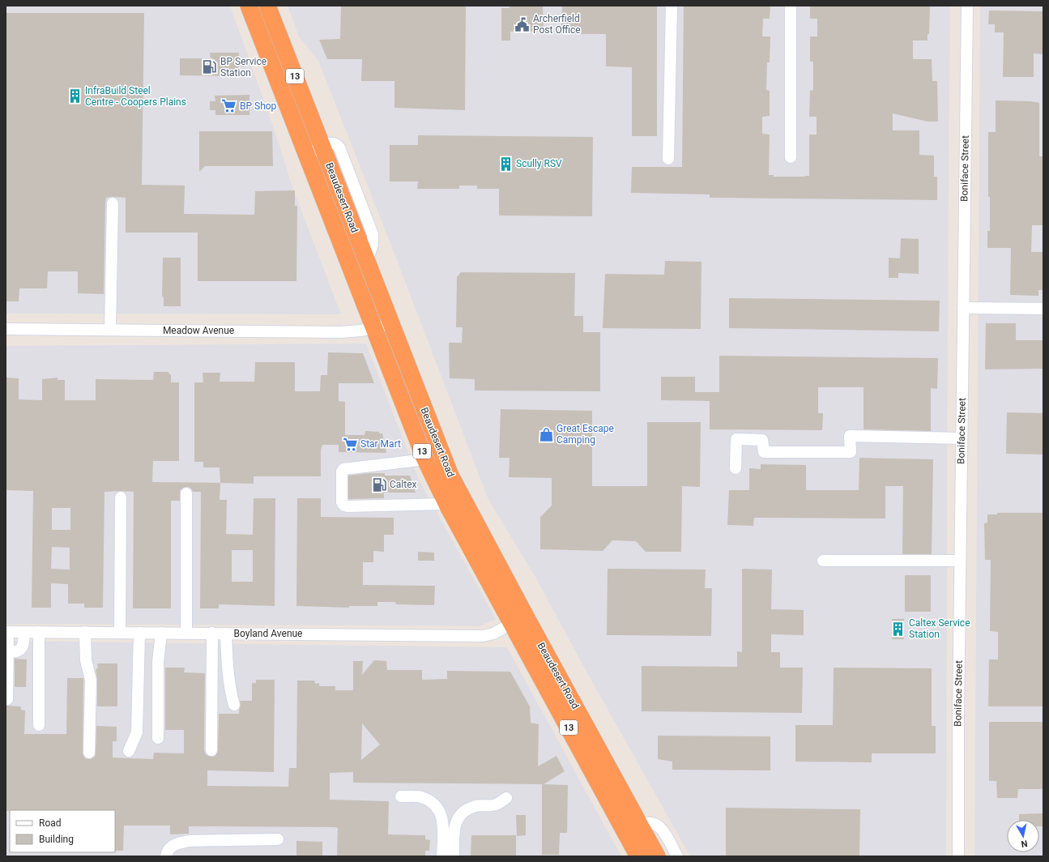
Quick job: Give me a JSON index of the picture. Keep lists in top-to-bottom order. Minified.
{"streets":{"highway":["13","Beaudesert Road"],"street":["Boniface Street","Meadow Avenue","Boyland Avenue"]},"crossings":[["Beaudesert Road","Meadow Avenue"],["Beaudesert Road","Boyland Avenue"]],"places":{"public building":["Archerfield Post Office"],"fuel station":["BP Service Station","Caltex"],"building":["InfraBuild Steel Centre - Coopers Plains","Scully RSV","Caltex Service Station"],"supermarket":["BP Shop","Star Mart"],"shop":["Great Escape Camping"]},"legend":["Road","Building"],"north":"bottom"}
